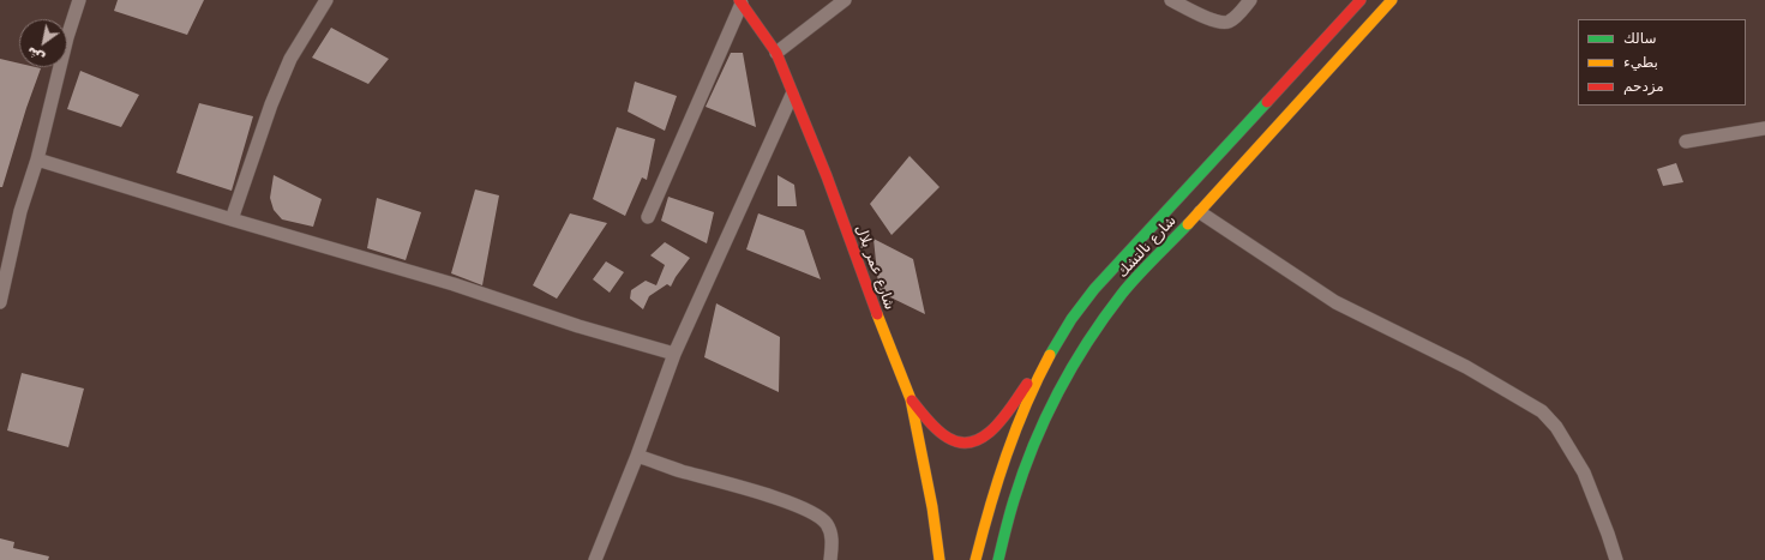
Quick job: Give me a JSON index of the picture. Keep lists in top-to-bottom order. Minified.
{"streets":{"main road":["شارع نالتشك","شارع عمر بلال"]},"legend":["سالك","بطيء","مزدحم"],"north":"bottom left"}
